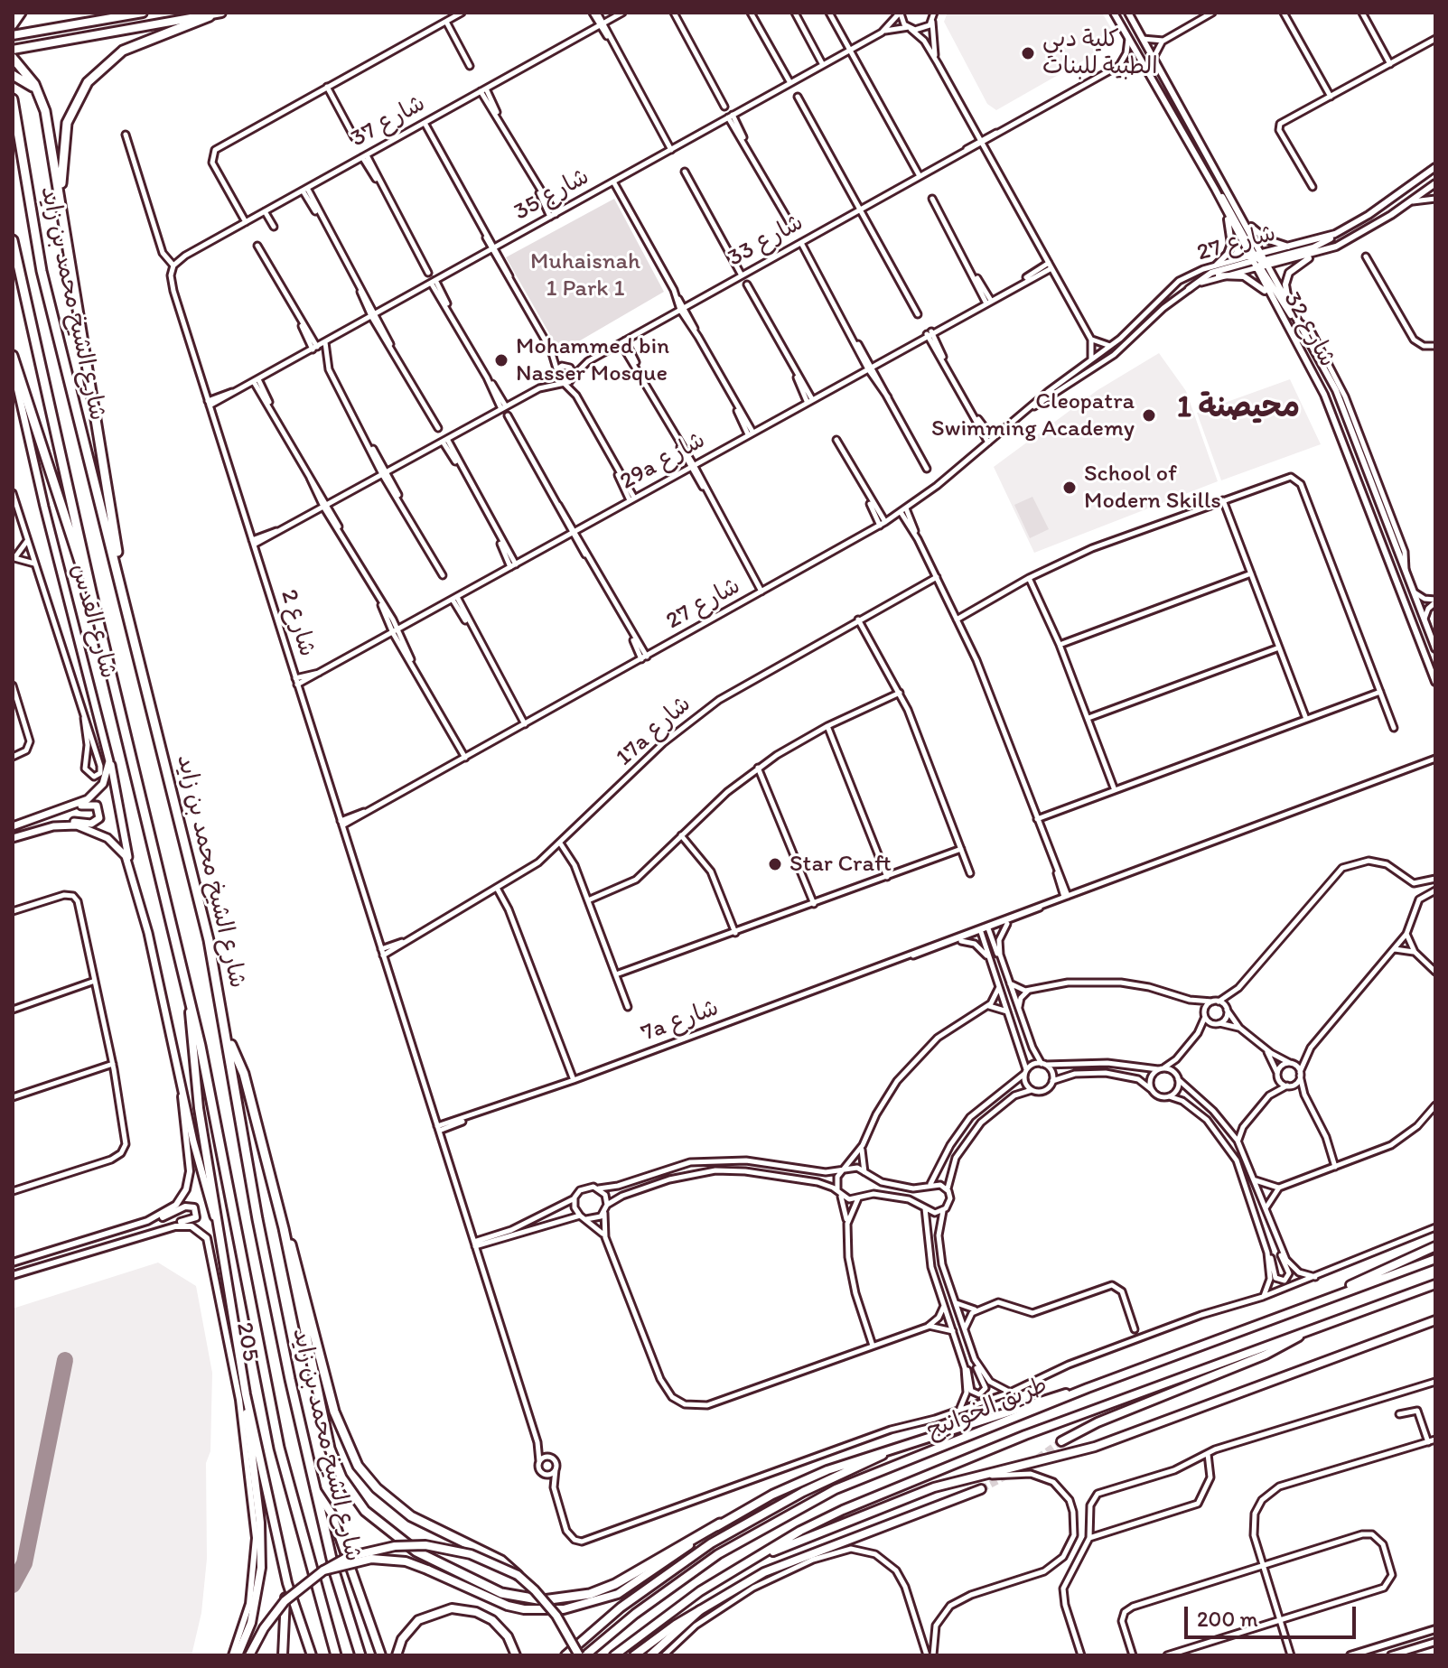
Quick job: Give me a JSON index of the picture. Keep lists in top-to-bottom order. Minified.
{"streets":{"highway":["شارع الشيخ محمد بن زايد"],"main road":["شارع القدس","طريق الخوانيج"],"street":["شارع 37","شارع 35","شارع 33","شارع 27","شارع 32","29a شارع","شارع 2","17a شارع","7a شارع","205"]},"crossings":[["شارع 37","شارع 2"],["شارع 35","شارع 2"],["شارع 33","شارع 32"],["شارع 27","شارع 32"],["شارع 27","شارع 2"],["29a شارع","شارع 2"],["شارع 2","17a شارع"],["شارع 2","7a شارع"]],"districts":["محيصنة 1"],"parks":["Muhaisnah 1 Park 1"],"places":["كلية دبي الطبية للبنات","Mohammed bin Nasser Mosque","Cleopatra Swimming Academy","School of Modern Skills","Star Craft"],"scale_bar":"200 m"}
